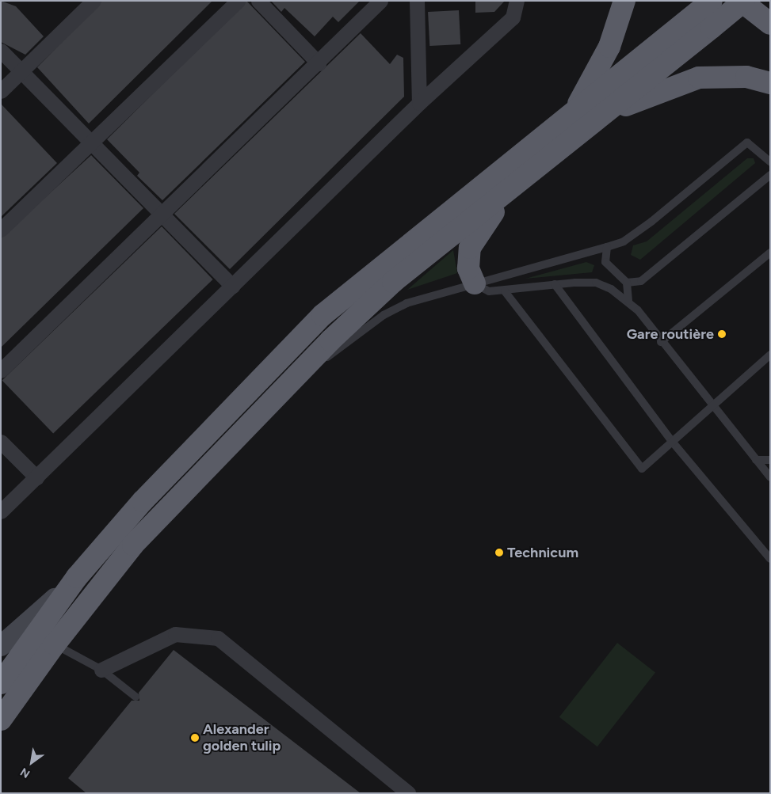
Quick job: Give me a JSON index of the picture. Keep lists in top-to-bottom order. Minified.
{"places":["Gare routière","Technicum","Alexander golden tulip"],"north":"bottom left"}
